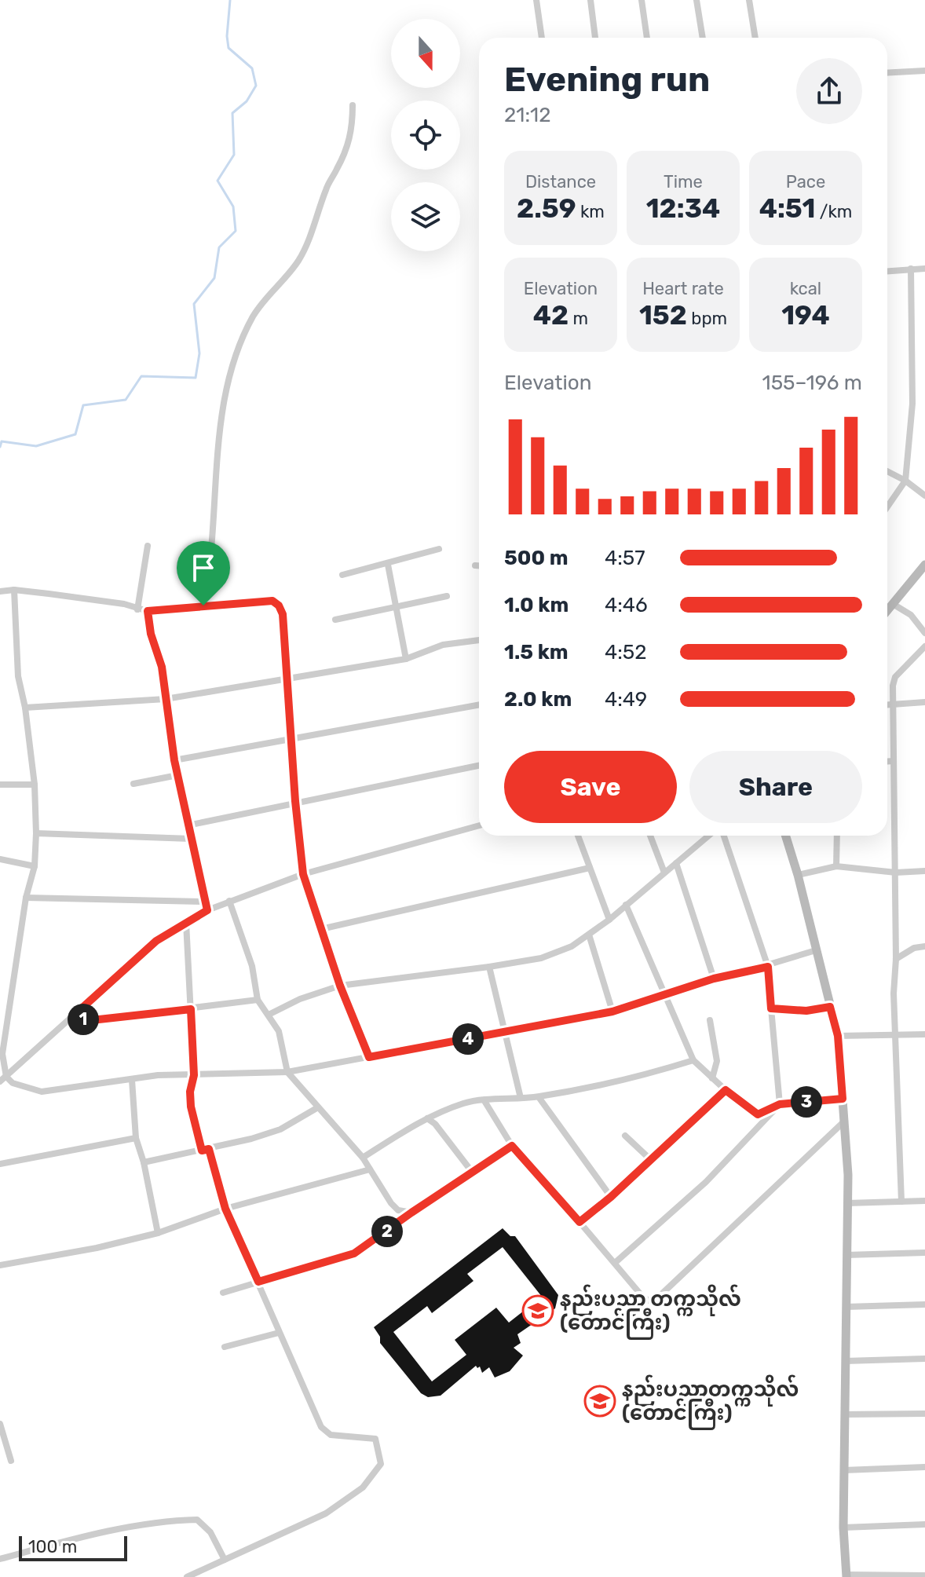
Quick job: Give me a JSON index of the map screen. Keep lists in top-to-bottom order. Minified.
{"places":{"school or university":["နည်းပညာ တက္ကသိုလ် (တောင်ကြီး)","နည်းပညာတက္ကသိုလ် (တောင်ကြီး)"]},"scale_bar":"100 m","north":"bottom","page":{"heading":["Evening run","21:12"],"stats":[["Distance","2.59 km"],["Time","12:34"],["Pace","4:51 /km"],["Elevation","42 m"],["Heart rate","152 bpm"],["kcal","194"]],"chart":["Elevation","155–196 m"],"list":[{"name":"500 m","note":"4:57"},{"name":"1.0 km","note":"4:46"},{"name":"1.5 km","note":"4:52"},{"name":"2.0 km","note":"4:49"}],"buttons":["Save","Share"],"pins":["1","4","3","2"],"scale":"100 m"}}
